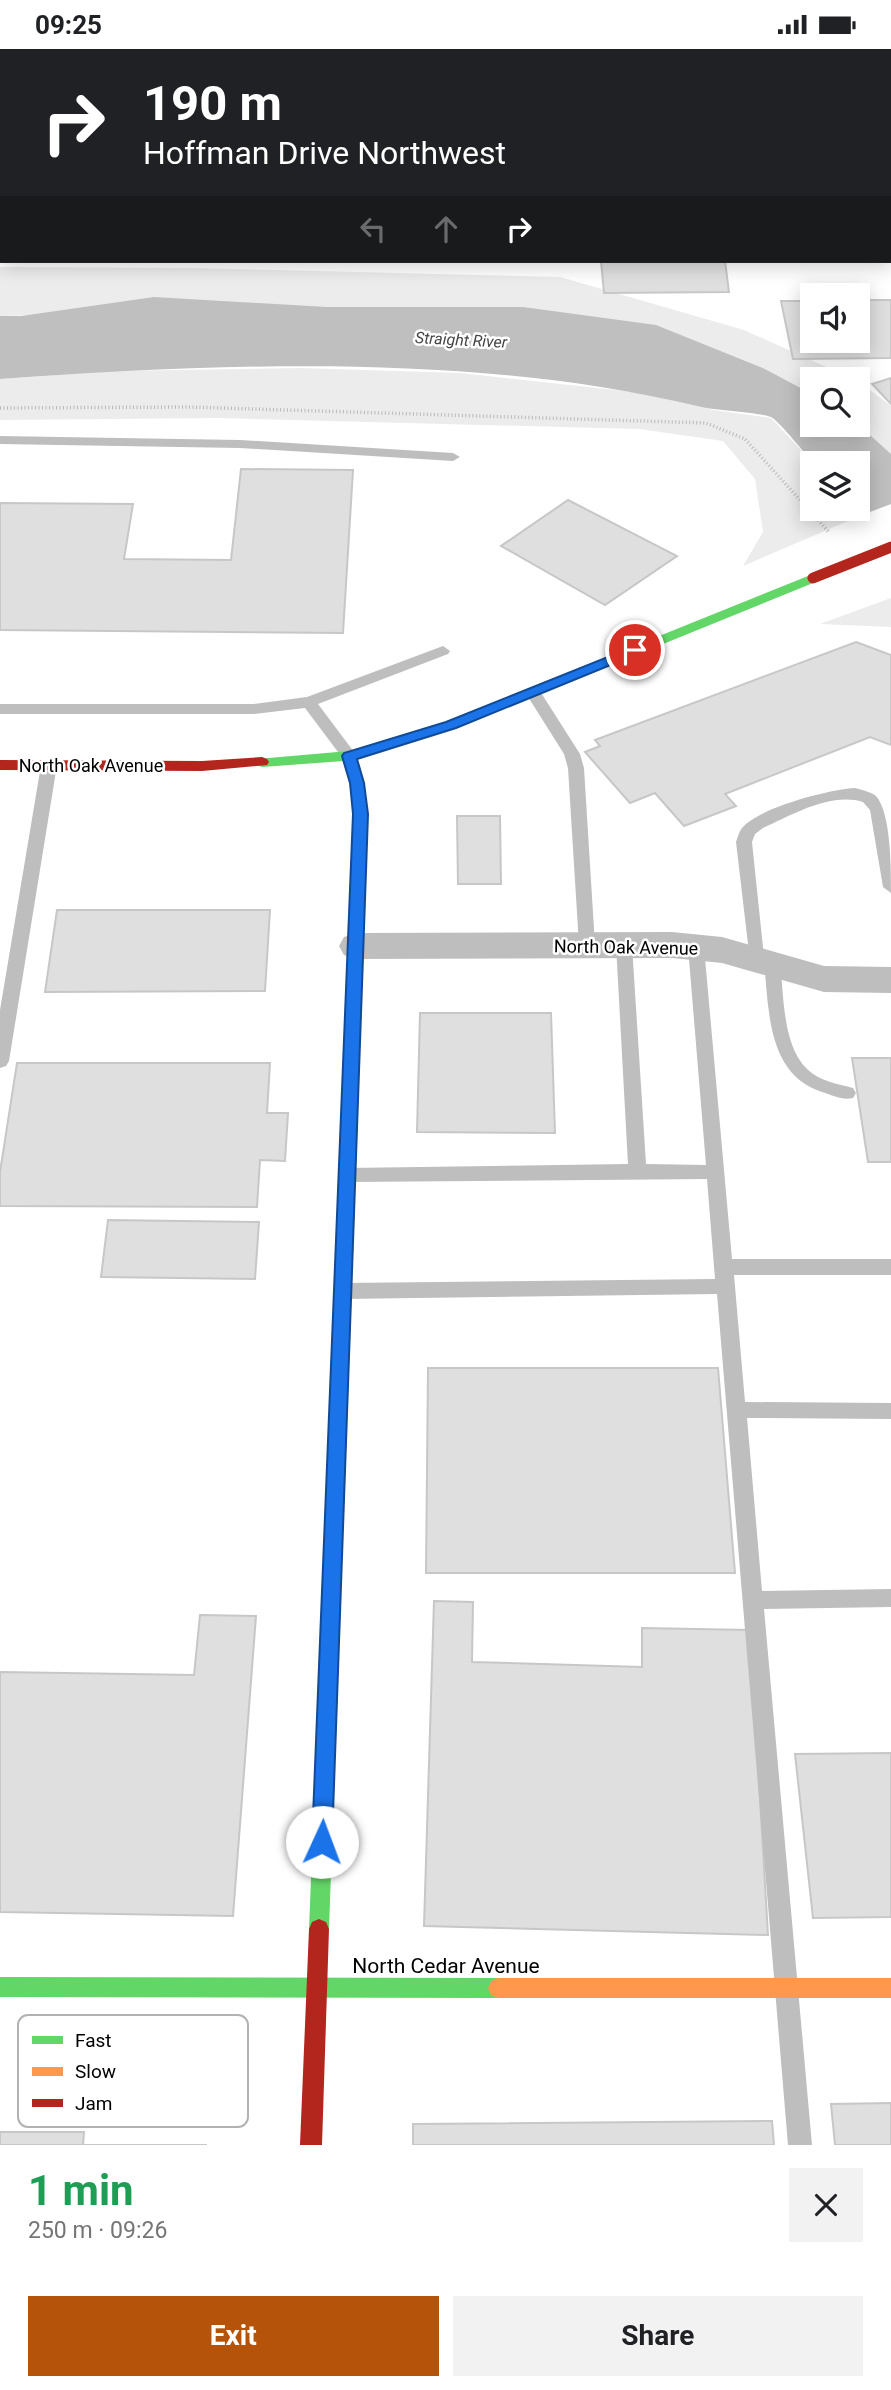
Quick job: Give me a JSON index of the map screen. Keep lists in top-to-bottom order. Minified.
{"streets":{"street":["North Oak Avenue","North Cedar Avenue"]},"water":["Straight River"],"legend":["Fast","Slow","Jam"],"page":{"status":"09:25","turn":["190 m","Hoffman Drive Northwest"],"heading":["1 min","250 m · 09:26"],"buttons":["Exit","Share"]}}
